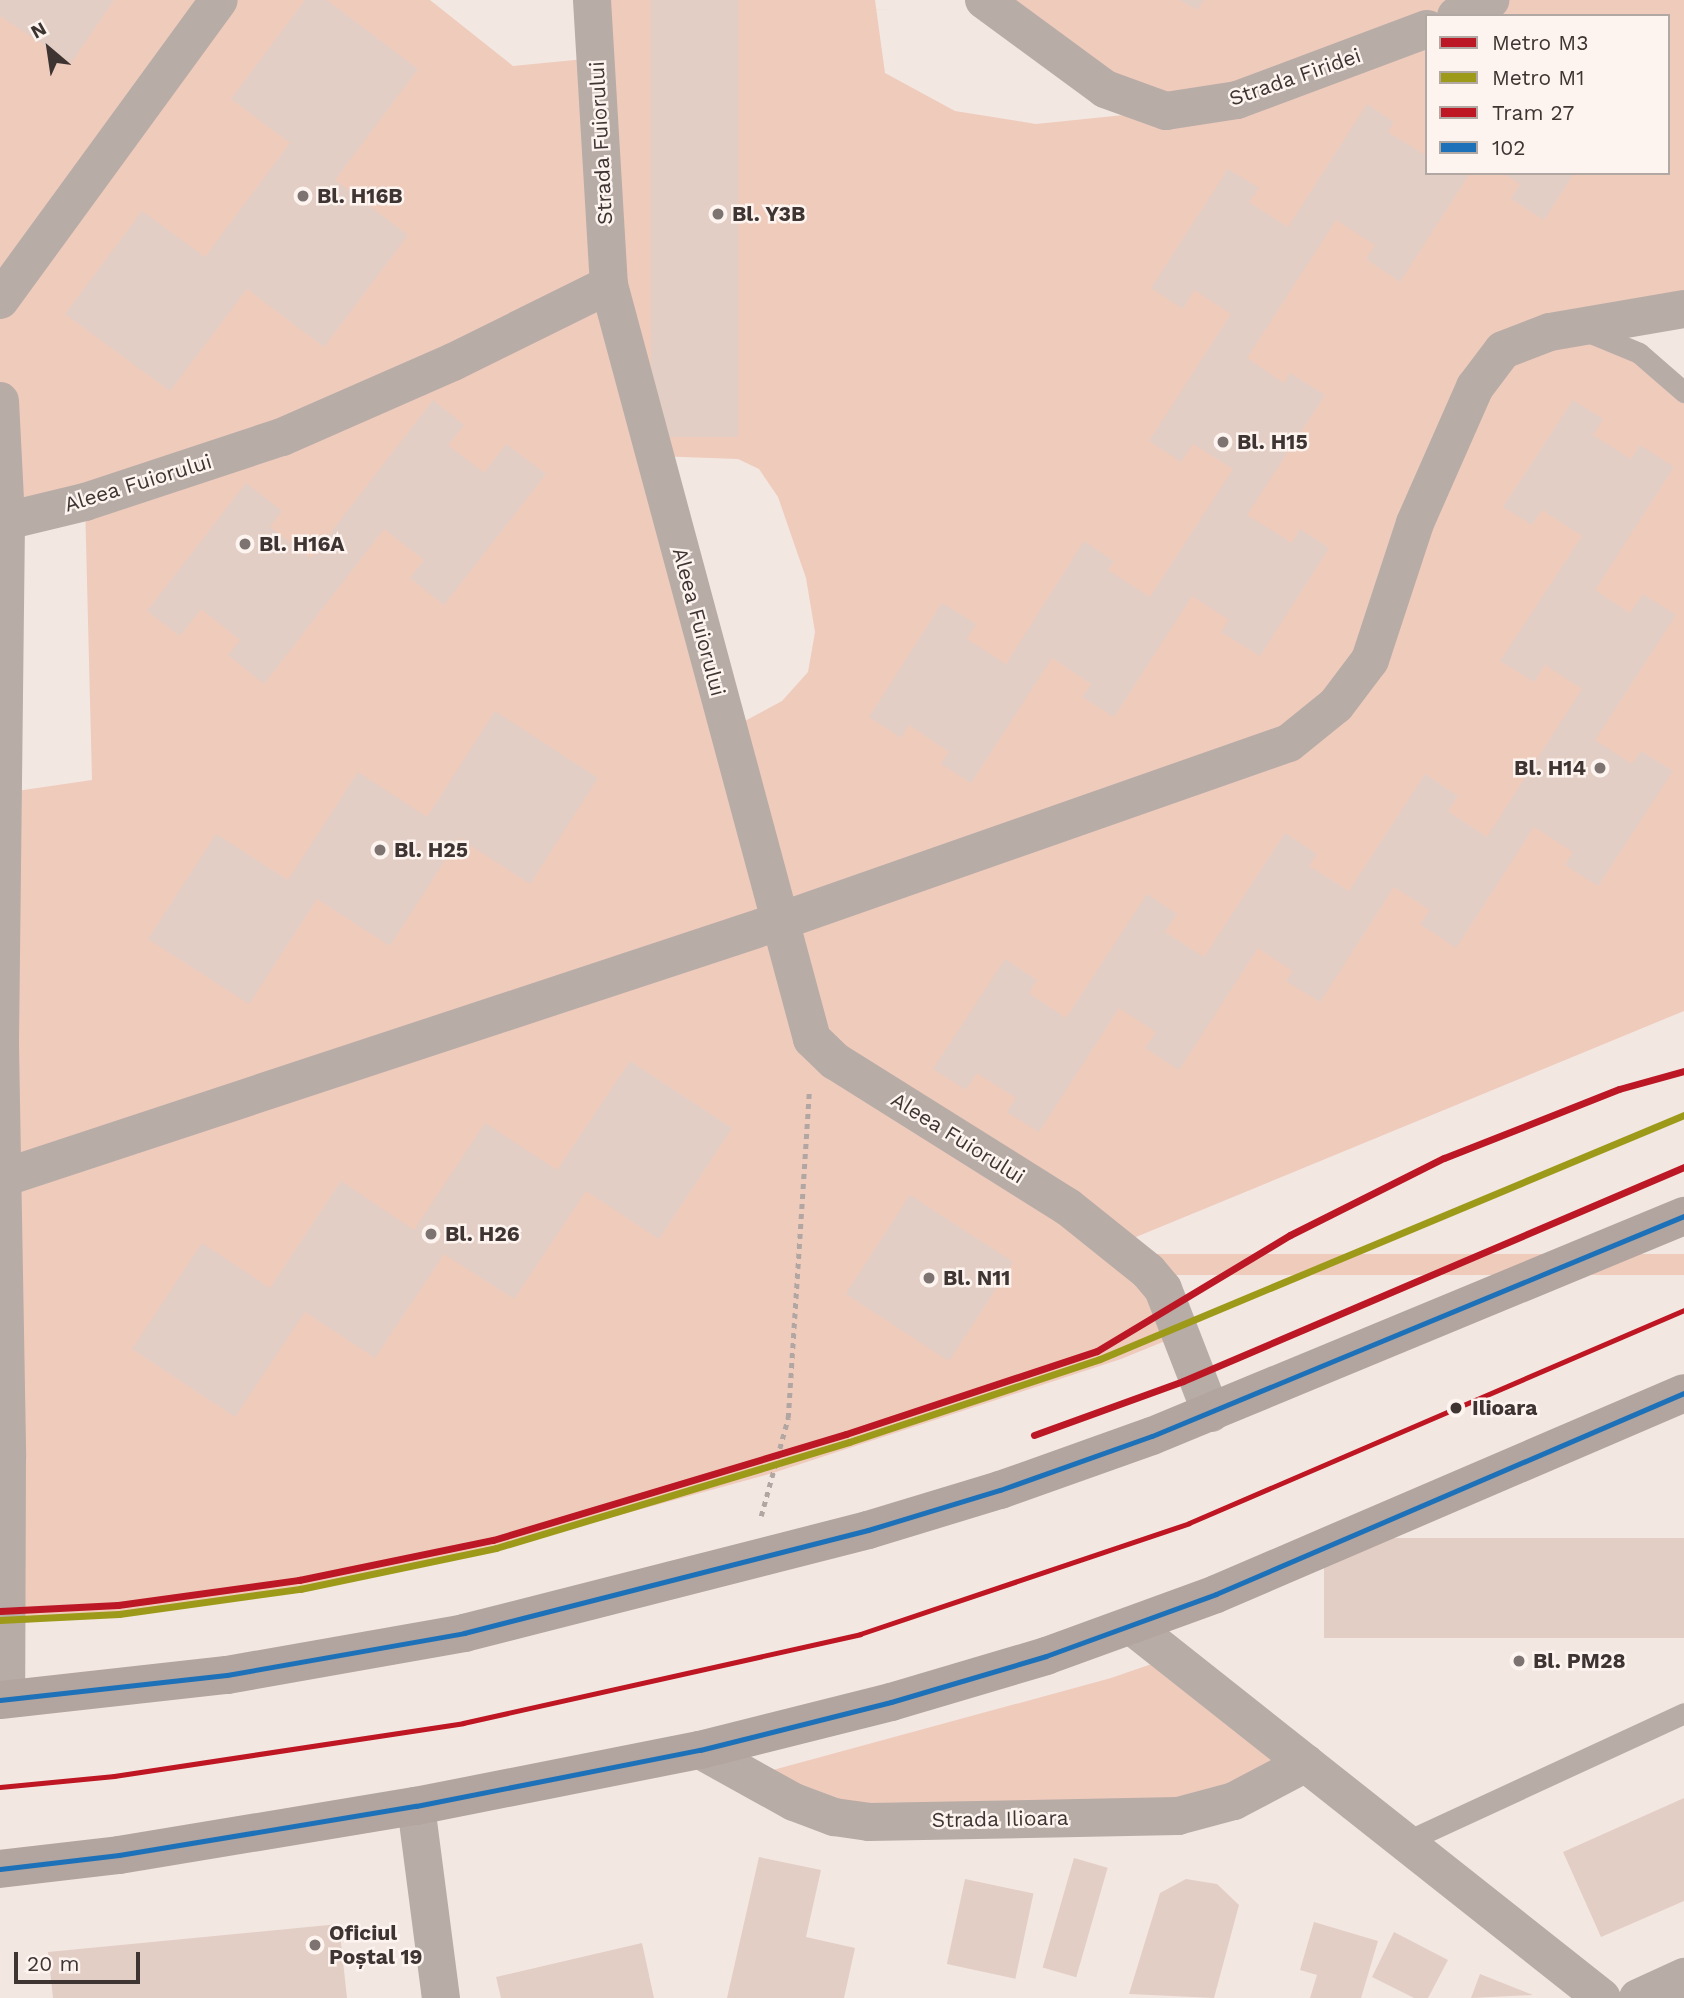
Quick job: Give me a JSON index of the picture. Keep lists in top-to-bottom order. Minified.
{"streets":{"street":["Strada Firidei","Strada Fuiorului","Aleea Fuiorului","Strada Ilioara"]},"crossings":[["Strada Fuiorului","Aleea Fuiorului"]],"places":["Bl. H16B","Bl. Y3B","Bl. H15","Bl. H16A","Bl. H14","Bl. H25","Bl. H26","Bl. N11","Ilioara","Bl. PM28","Oficiul Poștal 19"],"lines":["metro line M3","metro line M1","transit line 102","tram line 27"],"legend":["Metro M3","Metro M1","Tram 27","102"],"scale_bar":"20 m","north":"top left"}
